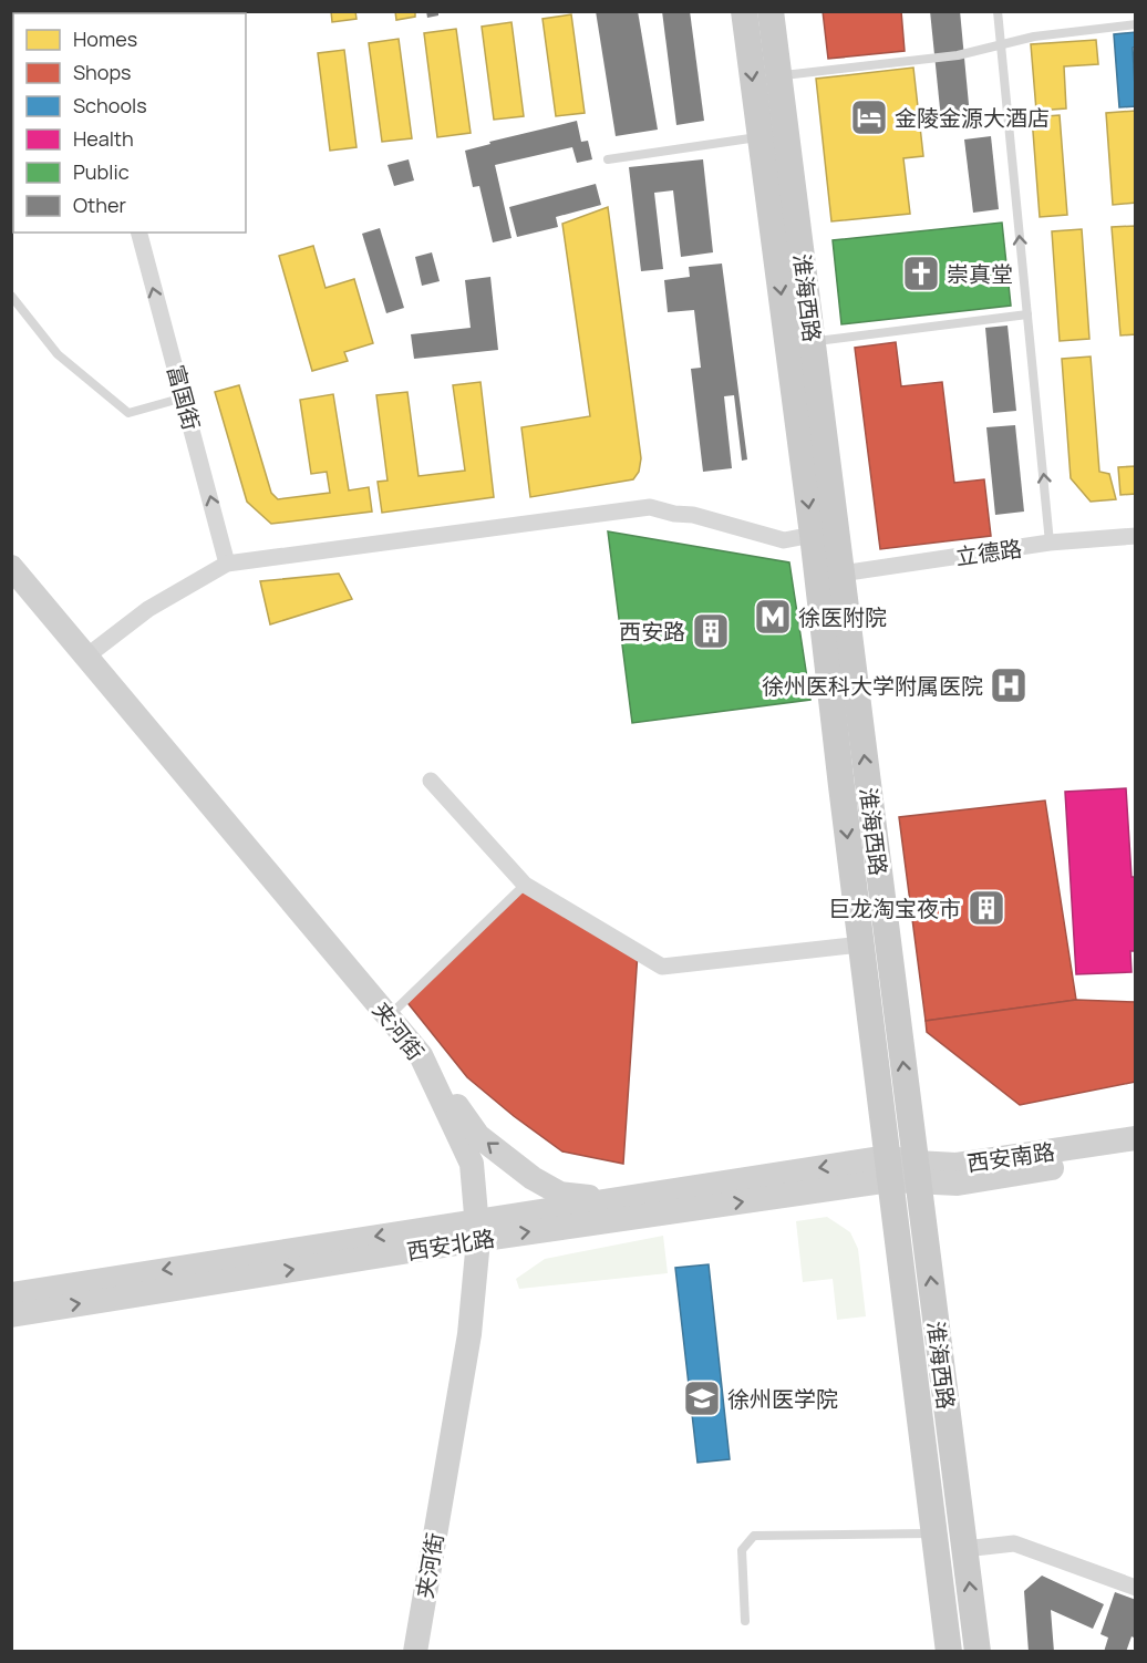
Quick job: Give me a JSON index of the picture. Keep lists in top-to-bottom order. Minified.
{"streets":{"main road":["淮海西路","夹河街","西安南路","西安北路"],"street":["富国街","立德路"]},"crossings":[["淮海西路","立德路"],["淮海西路","西安南路"],["淮海西路","西安北路"],["夹河街","西安北路"],["西安南路","西安北路"]],"one_way":["富国街"],"places":{"hotel":["金陵金源大酒店"],"church":["崇真堂"],"metro station":["徐医附院"],"building":["西安路","巨龙淘宝夜市"],"hospital":["徐州医科大学附属医院"],"school or university":["徐州医学院"]},"legend":["Homes","Shops","Schools","Health","Public","Other"]}
